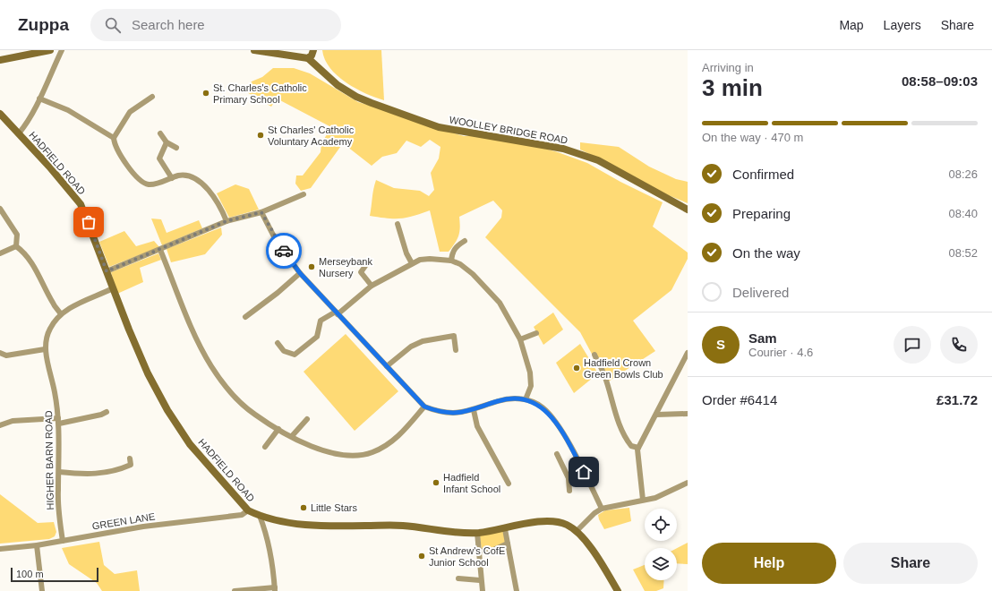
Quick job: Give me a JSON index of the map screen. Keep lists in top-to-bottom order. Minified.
{"streets":{"street":["WOOLLEY BRIDGE ROAD","HADFIELD ROAD","HIGHER BARN ROAD","GREEN LANE"]},"crossings":[["HADFIELD ROAD","HIGHER BARN ROAD"],["HADFIELD ROAD","GREEN LANE"],["HIGHER BARN ROAD","GREEN LANE"]],"places":["St. Charles's Catholic Primary School","St Charles' Catholic Voluntary Academy","Merseybank Nursery","Hadfield Crown Green Bowls Club","Hadfield Infant School","Little Stars","St Andrew's CofE Junior School"],"scale_bar":"100 m","page":{"header":"Zuppa","search":"Search here","nav":["Map","Layers","Share"],"heading":["3 min","Arriving in","08:58–09:03"],"panel":["Sam","Courier · 4.6","Order #6414","£31.72"],"bar":"On the way · 470 m","list":[["Confirmed","08:26"],["Preparing","08:40"],["On the way","08:52"],"Delivered"],"round":"S","buttons":["Help","Share"],"scale":"100 m"}}
